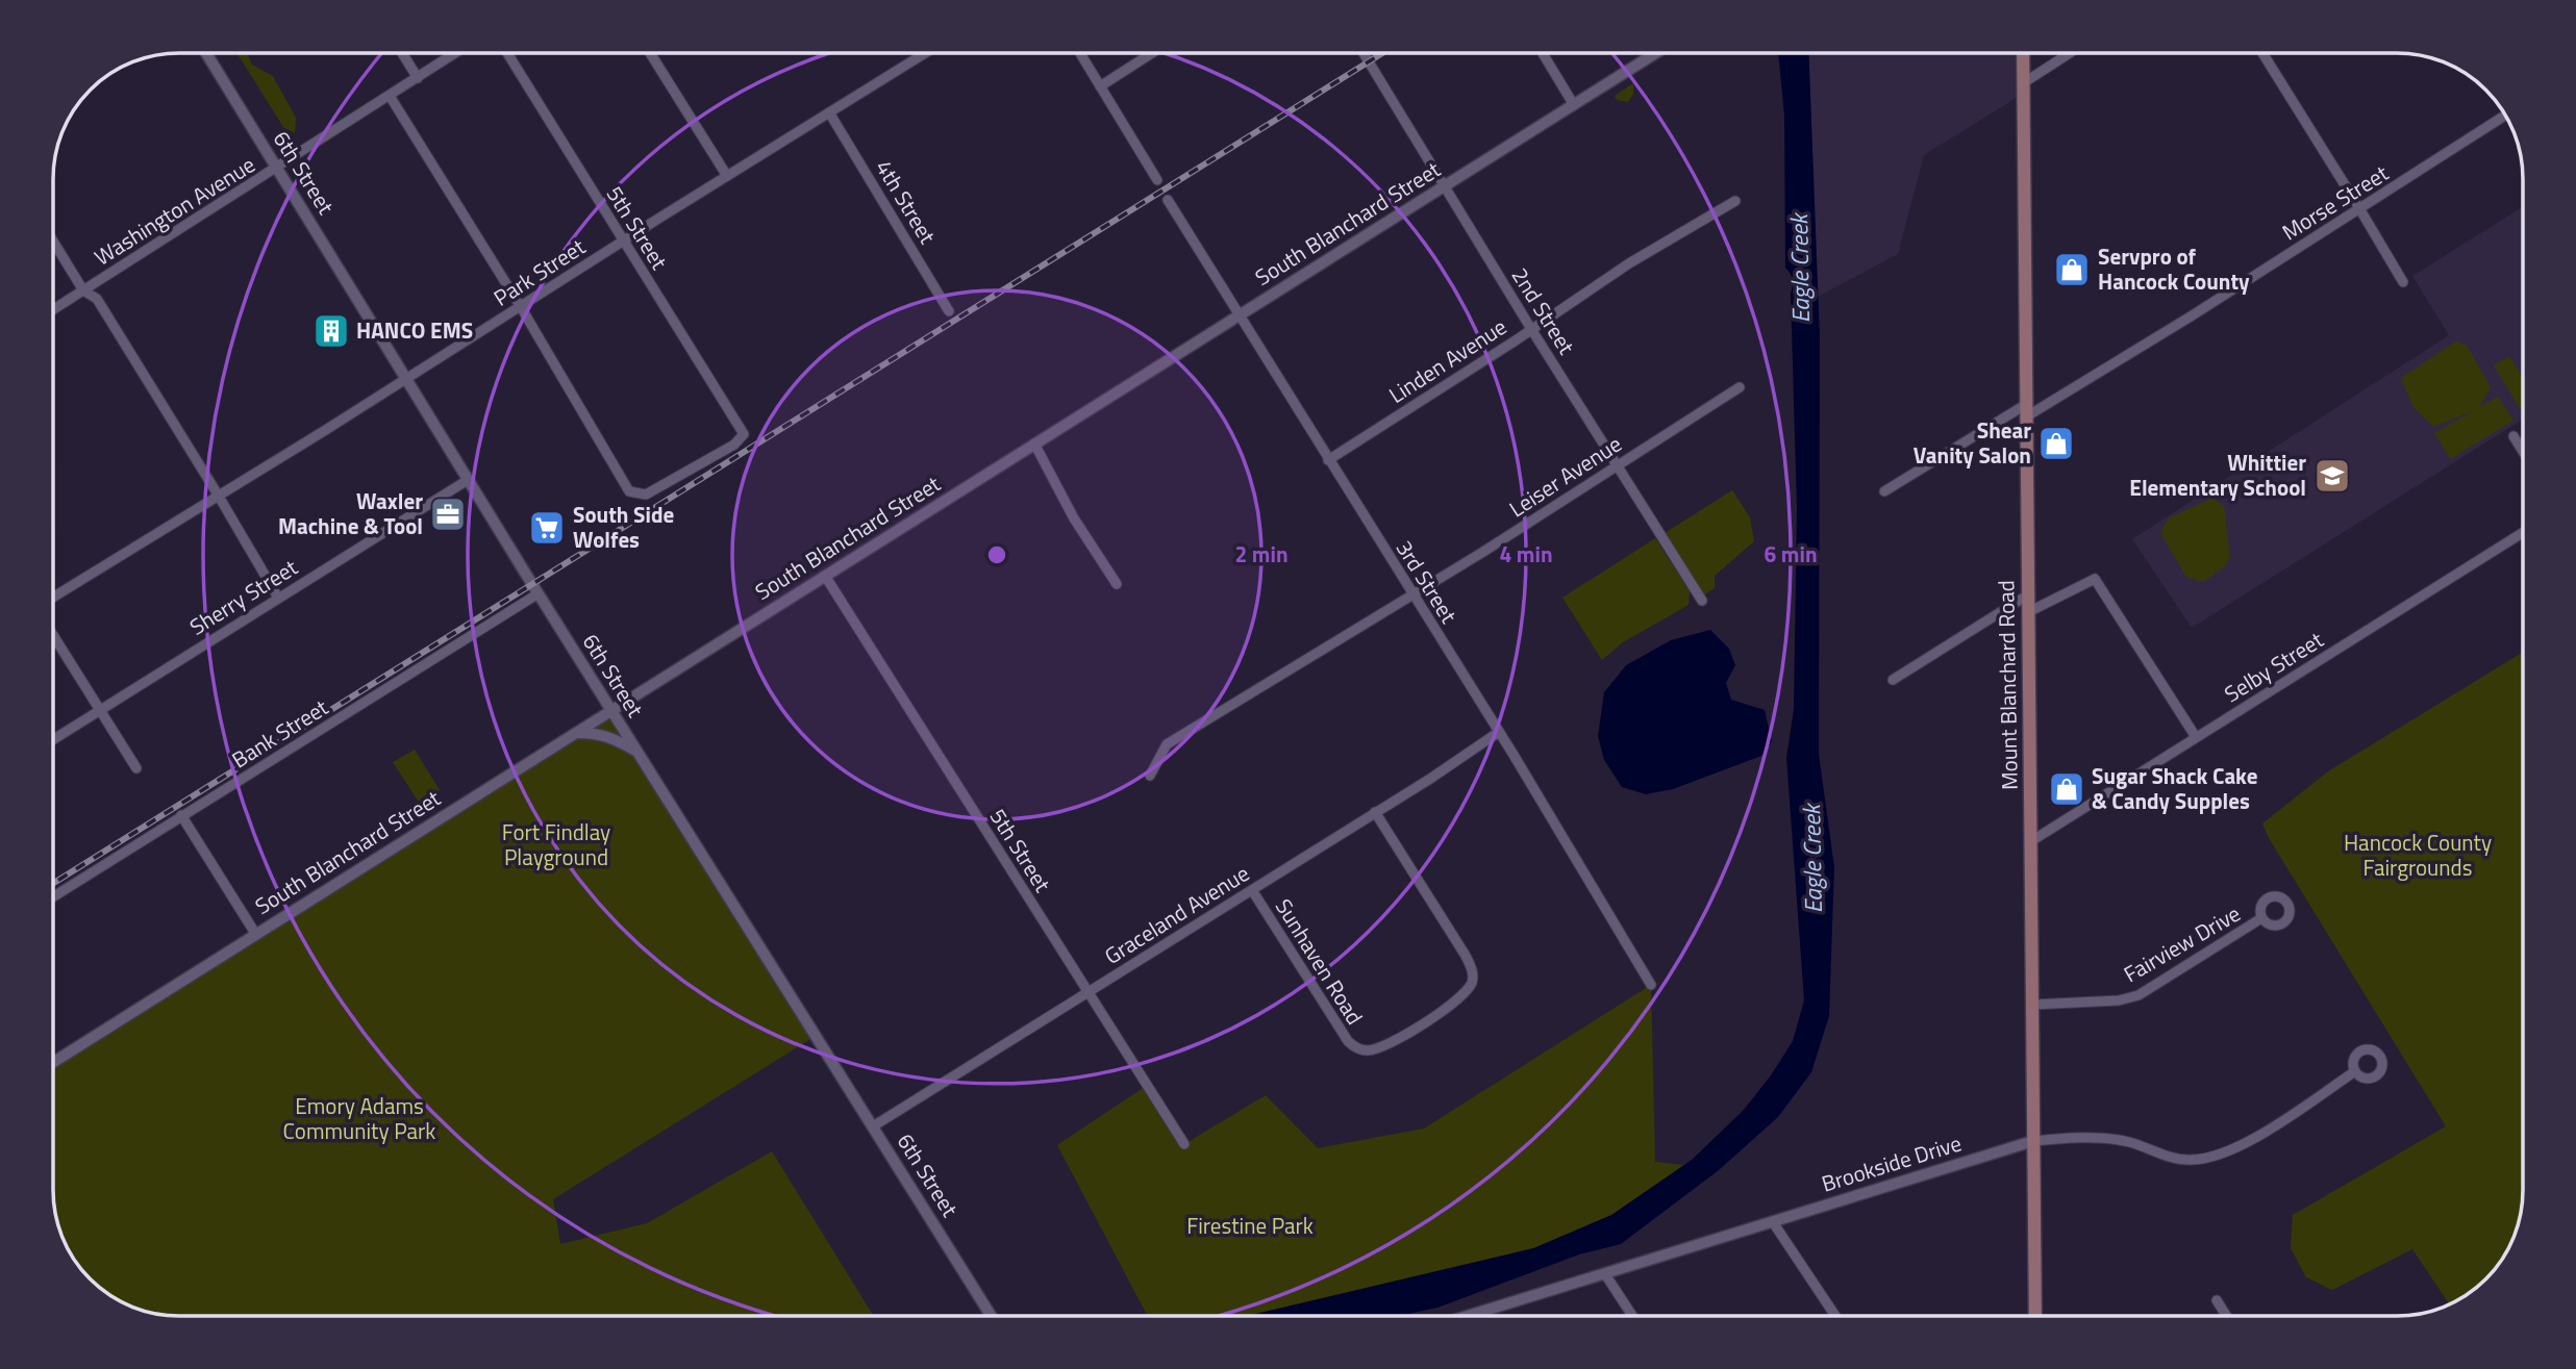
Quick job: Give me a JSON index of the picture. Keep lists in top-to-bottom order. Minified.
{"streets":{"main road":["Mount Blanchard Road"],"street":["6th Street","4th Street","Morse Street","Washington Avenue","South Blanchard Street","5th Street","Park Street","2nd Street","Linden Avenue","Leiser Avenue","3rd Street","Sherry Street","Selby Street","Bank Street","Graceland Avenue","Fairview Drive","Sunhaven Road","Brookside Drive"]},"crossings":[["6th Street","Washington Avenue"],["6th Street","South Blanchard Street"],["6th Street","Park Street"],["6th Street","Sherry Street"],["6th Street","Bank Street"],["6th Street","Graceland Avenue"],["4th Street","Park Street"],["Morse Street","Mount Blanchard Road"],["South Blanchard Street","5th Street"],["South Blanchard Street","2nd Street"],["South Blanchard Street","3rd Street"],["5th Street","Park Street"],["5th Street","Graceland Avenue"],["2nd Street","Linden Avenue"],["2nd Street","Leiser Avenue"],["Linden Avenue","3rd Street"],["Leiser Avenue","3rd Street"],["3rd Street","Graceland Avenue"],["Selby Street","Mount Blanchard Road"],["Mount Blanchard Road","Fairview Drive"],["Mount Blanchard Road","Brookside Drive"],["Graceland Avenue","Sunhaven Road"]],"water":["Eagle Creek"],"parks":["Fort Findlay Playground","Hancock County Fairgrounds","Emory Adams Community Park","Firestine Park"],"places":{"shop":["Servpro of Hancock County","Shear Vanity Salon","Sugar Shack Cake & Candy Supples"],"building":["HANCO EMS"],"school or university":["Whittier Elementary School"],"office":["Waxler Machine & Tool"],"supermarket":["South Side Wolfes"]},"rings":["2 min","4 min","6 min"]}
